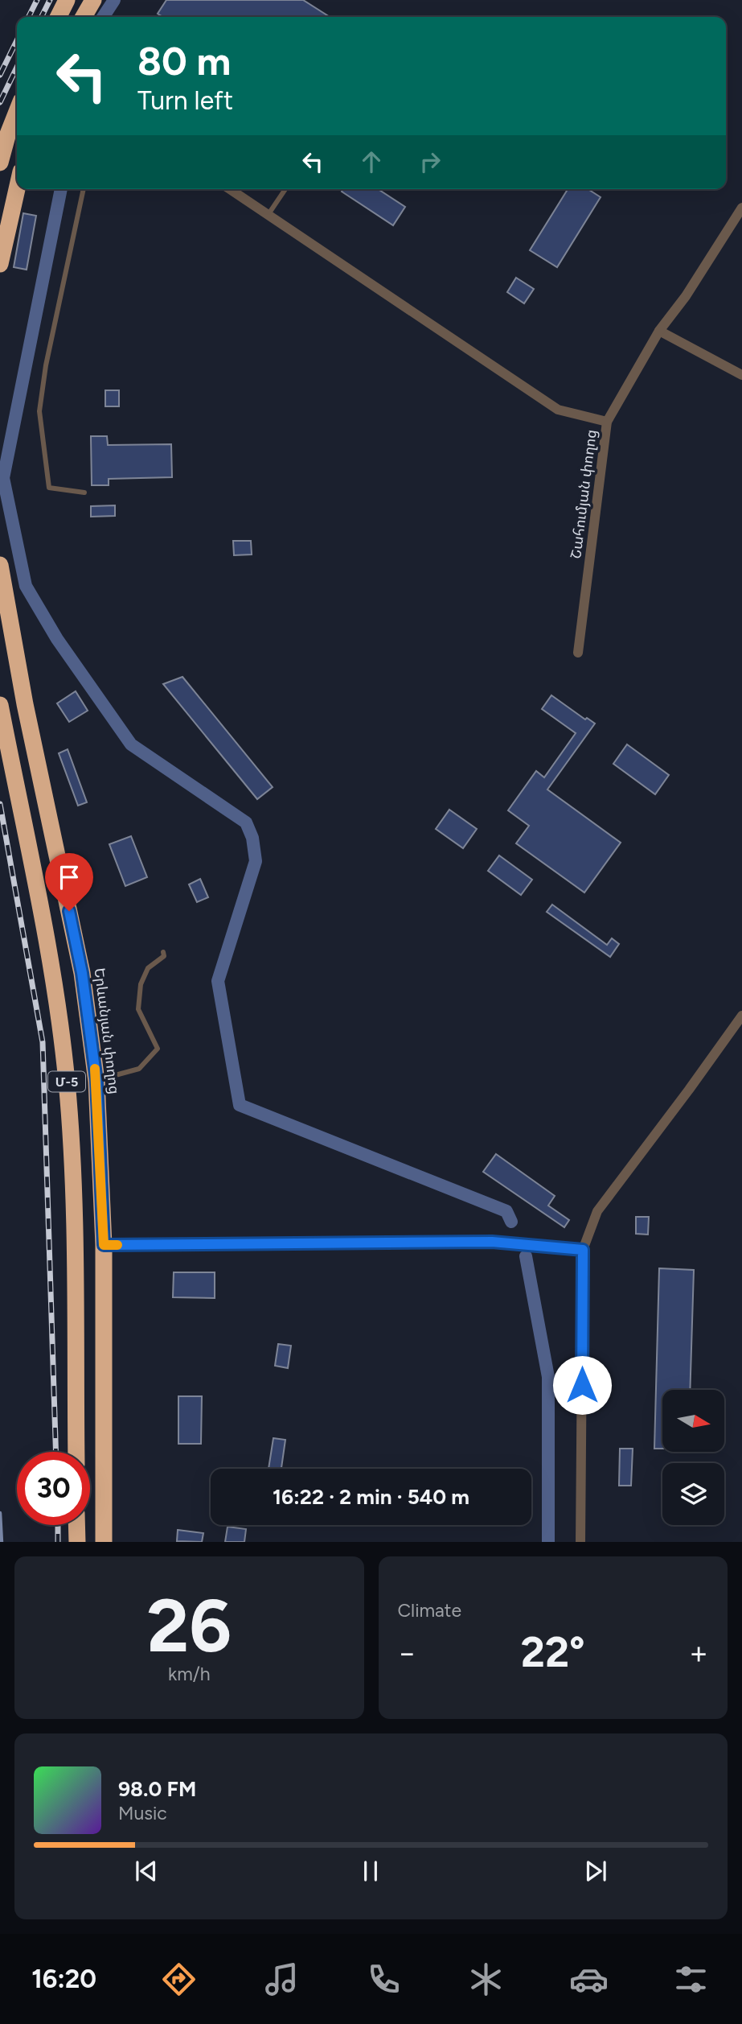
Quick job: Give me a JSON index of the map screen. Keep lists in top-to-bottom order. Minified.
{"streets":{"highway":["Երևանյան փողոց","Մ-5"],"street":["Շահումյան փողոց"]},"north":"right","page":{"turn":["80 m","Turn left"],"limit":"30","trip":"16:22 · 2 min · 540 m","tile":[["26","km/h"],"Climate"],"heat":["−","22°","+"],"song":["98.0 FM","Music"],"tabs":"16:20"}}
